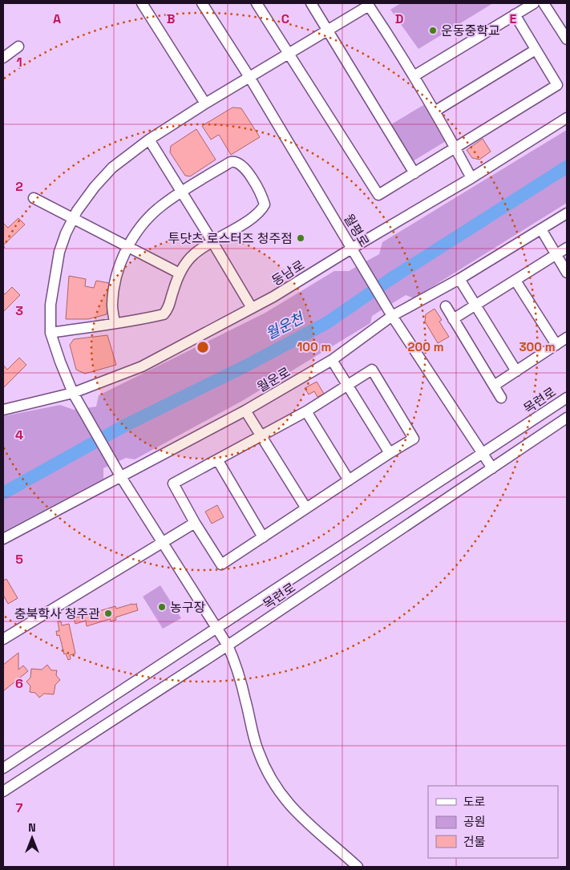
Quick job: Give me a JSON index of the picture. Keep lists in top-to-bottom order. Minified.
{"streets":{"street":["월평로","동남로","월운로","목련로"]},"crossings":[["월평로","동남로"],["월평로","월운로"],["월평로","목련로"]],"water":["월운천"],"places":["운동중학교","투닷츠 로스터즈 청주점","농구장","충북학사 청주관"],"legend":["도로","공원","건물"],"north":"top","grid":{"columns":["A","B","C","D","E"],"rows":["1","2","3","4","5","6","7"]},"rings":["100 m","200 m","300 m"]}
